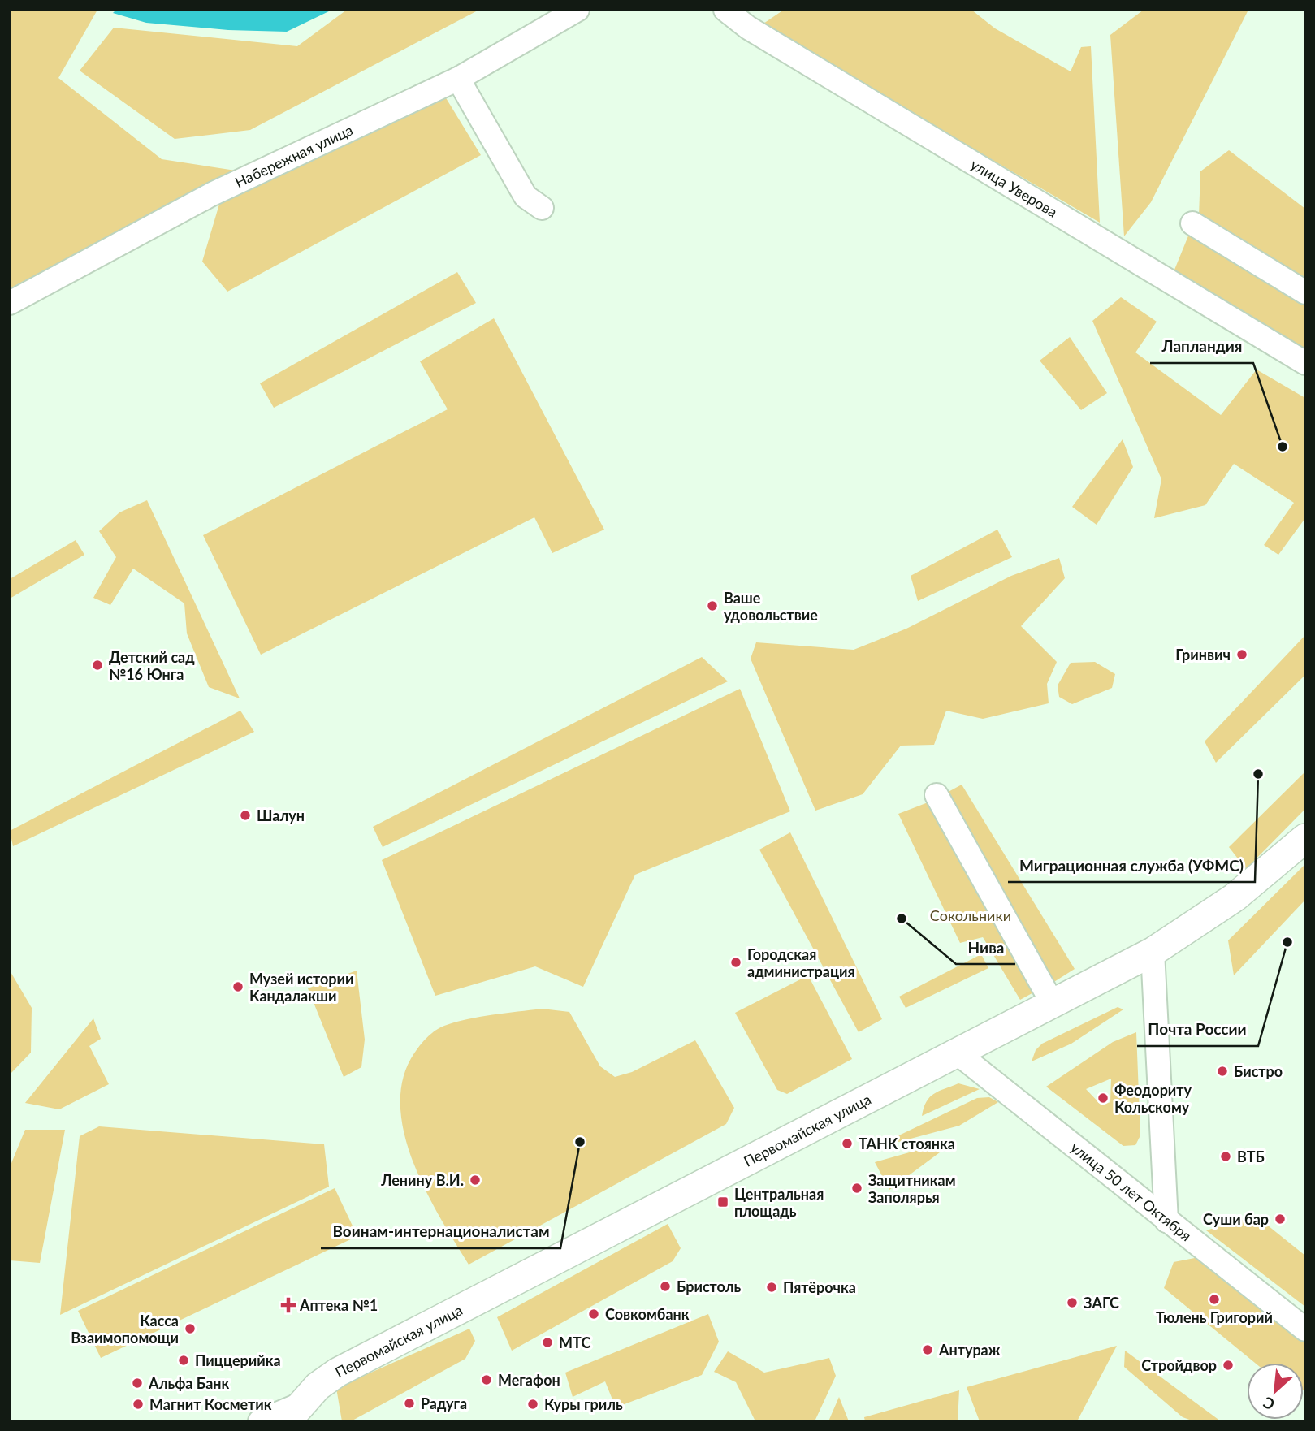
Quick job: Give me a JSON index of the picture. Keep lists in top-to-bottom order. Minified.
{"streets":{"main road":["Первомайская улица"],"street":["Набережная улица","улица Уверова","улица 50 лет Октября"]},"crossings":[["Первомайская улица","улица 50 лет Октября"]],"parks":["Сокольники"],"places":{"other":["Лапландия","Ваше удовольствие","Гринвич","Детский сад №16 Юнга","Миграционная служба (УФМС)","Шалун","Нива","Почта России","Городская администрация","Музей истории Кандалакши","Бистро","Феодориту Кольскому","Воинам-интернационалистам","ТАНК стоянка","ВТБ","Ленину В.И.","Защитникам Заполярья","Суши бар","Бристоль","Пятёрочка","Тюлень Григорий","ЗАГС","Совкомбанк","Касса Взаимопомощи","МТС","Антураж","Пиццерийка","Стройдвор","Мегафон","Альфа Банк","Радуга","Магнит Косметик","Куры гриль"],"transit":["Центральная площадь"],"health":["Аптека №1"]},"north":"bottom left"}
